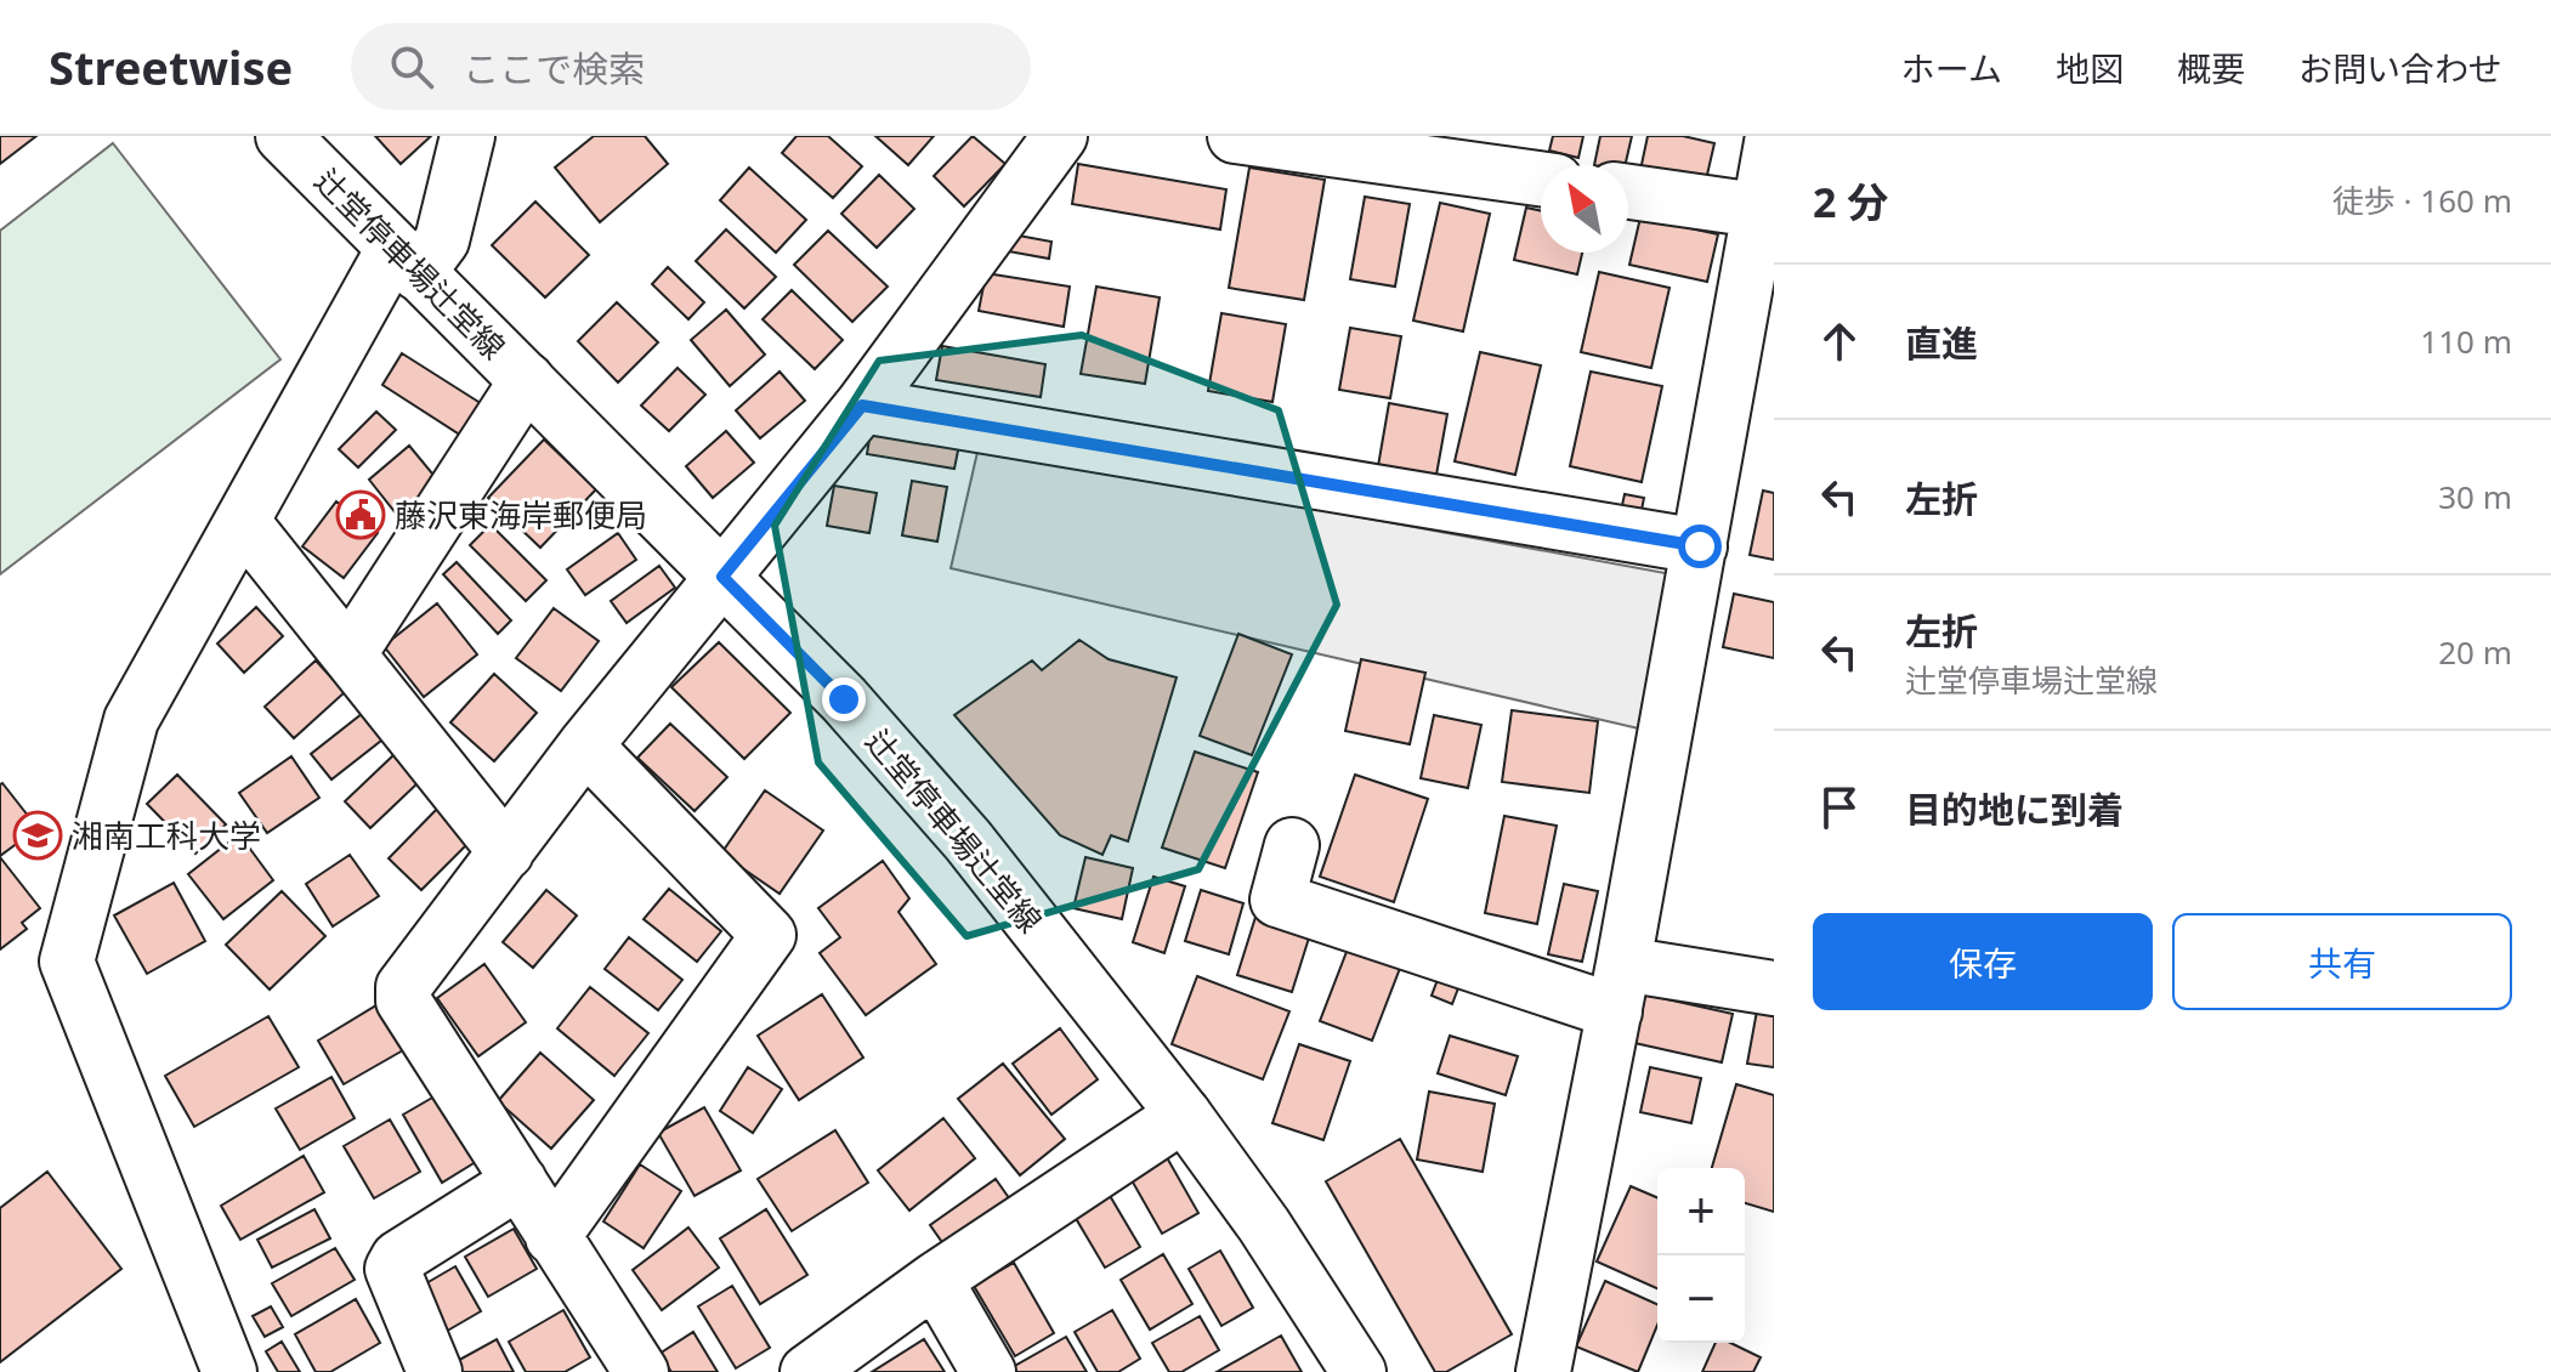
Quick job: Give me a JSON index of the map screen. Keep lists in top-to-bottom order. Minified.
{"streets":{"street":["辻堂停車場辻堂線"]},"places":{"public building":["藤沢東海岸郵便局"],"school or university":["湘南工科大学"]},"north":"top left","page":{"header":"Streetwise","search":"ここで検索","nav":["ホーム","地図","概要","お問い合わせ"],"heading":["2 分","徒歩 · 160 m"],"list":[["直進","110 m"],["左折","30 m"],["左折","辻堂停車場辻堂線","20 m"],"目的地に到着"],"buttons":["保存","共有"],"map_buttons":["+","−"]}}
